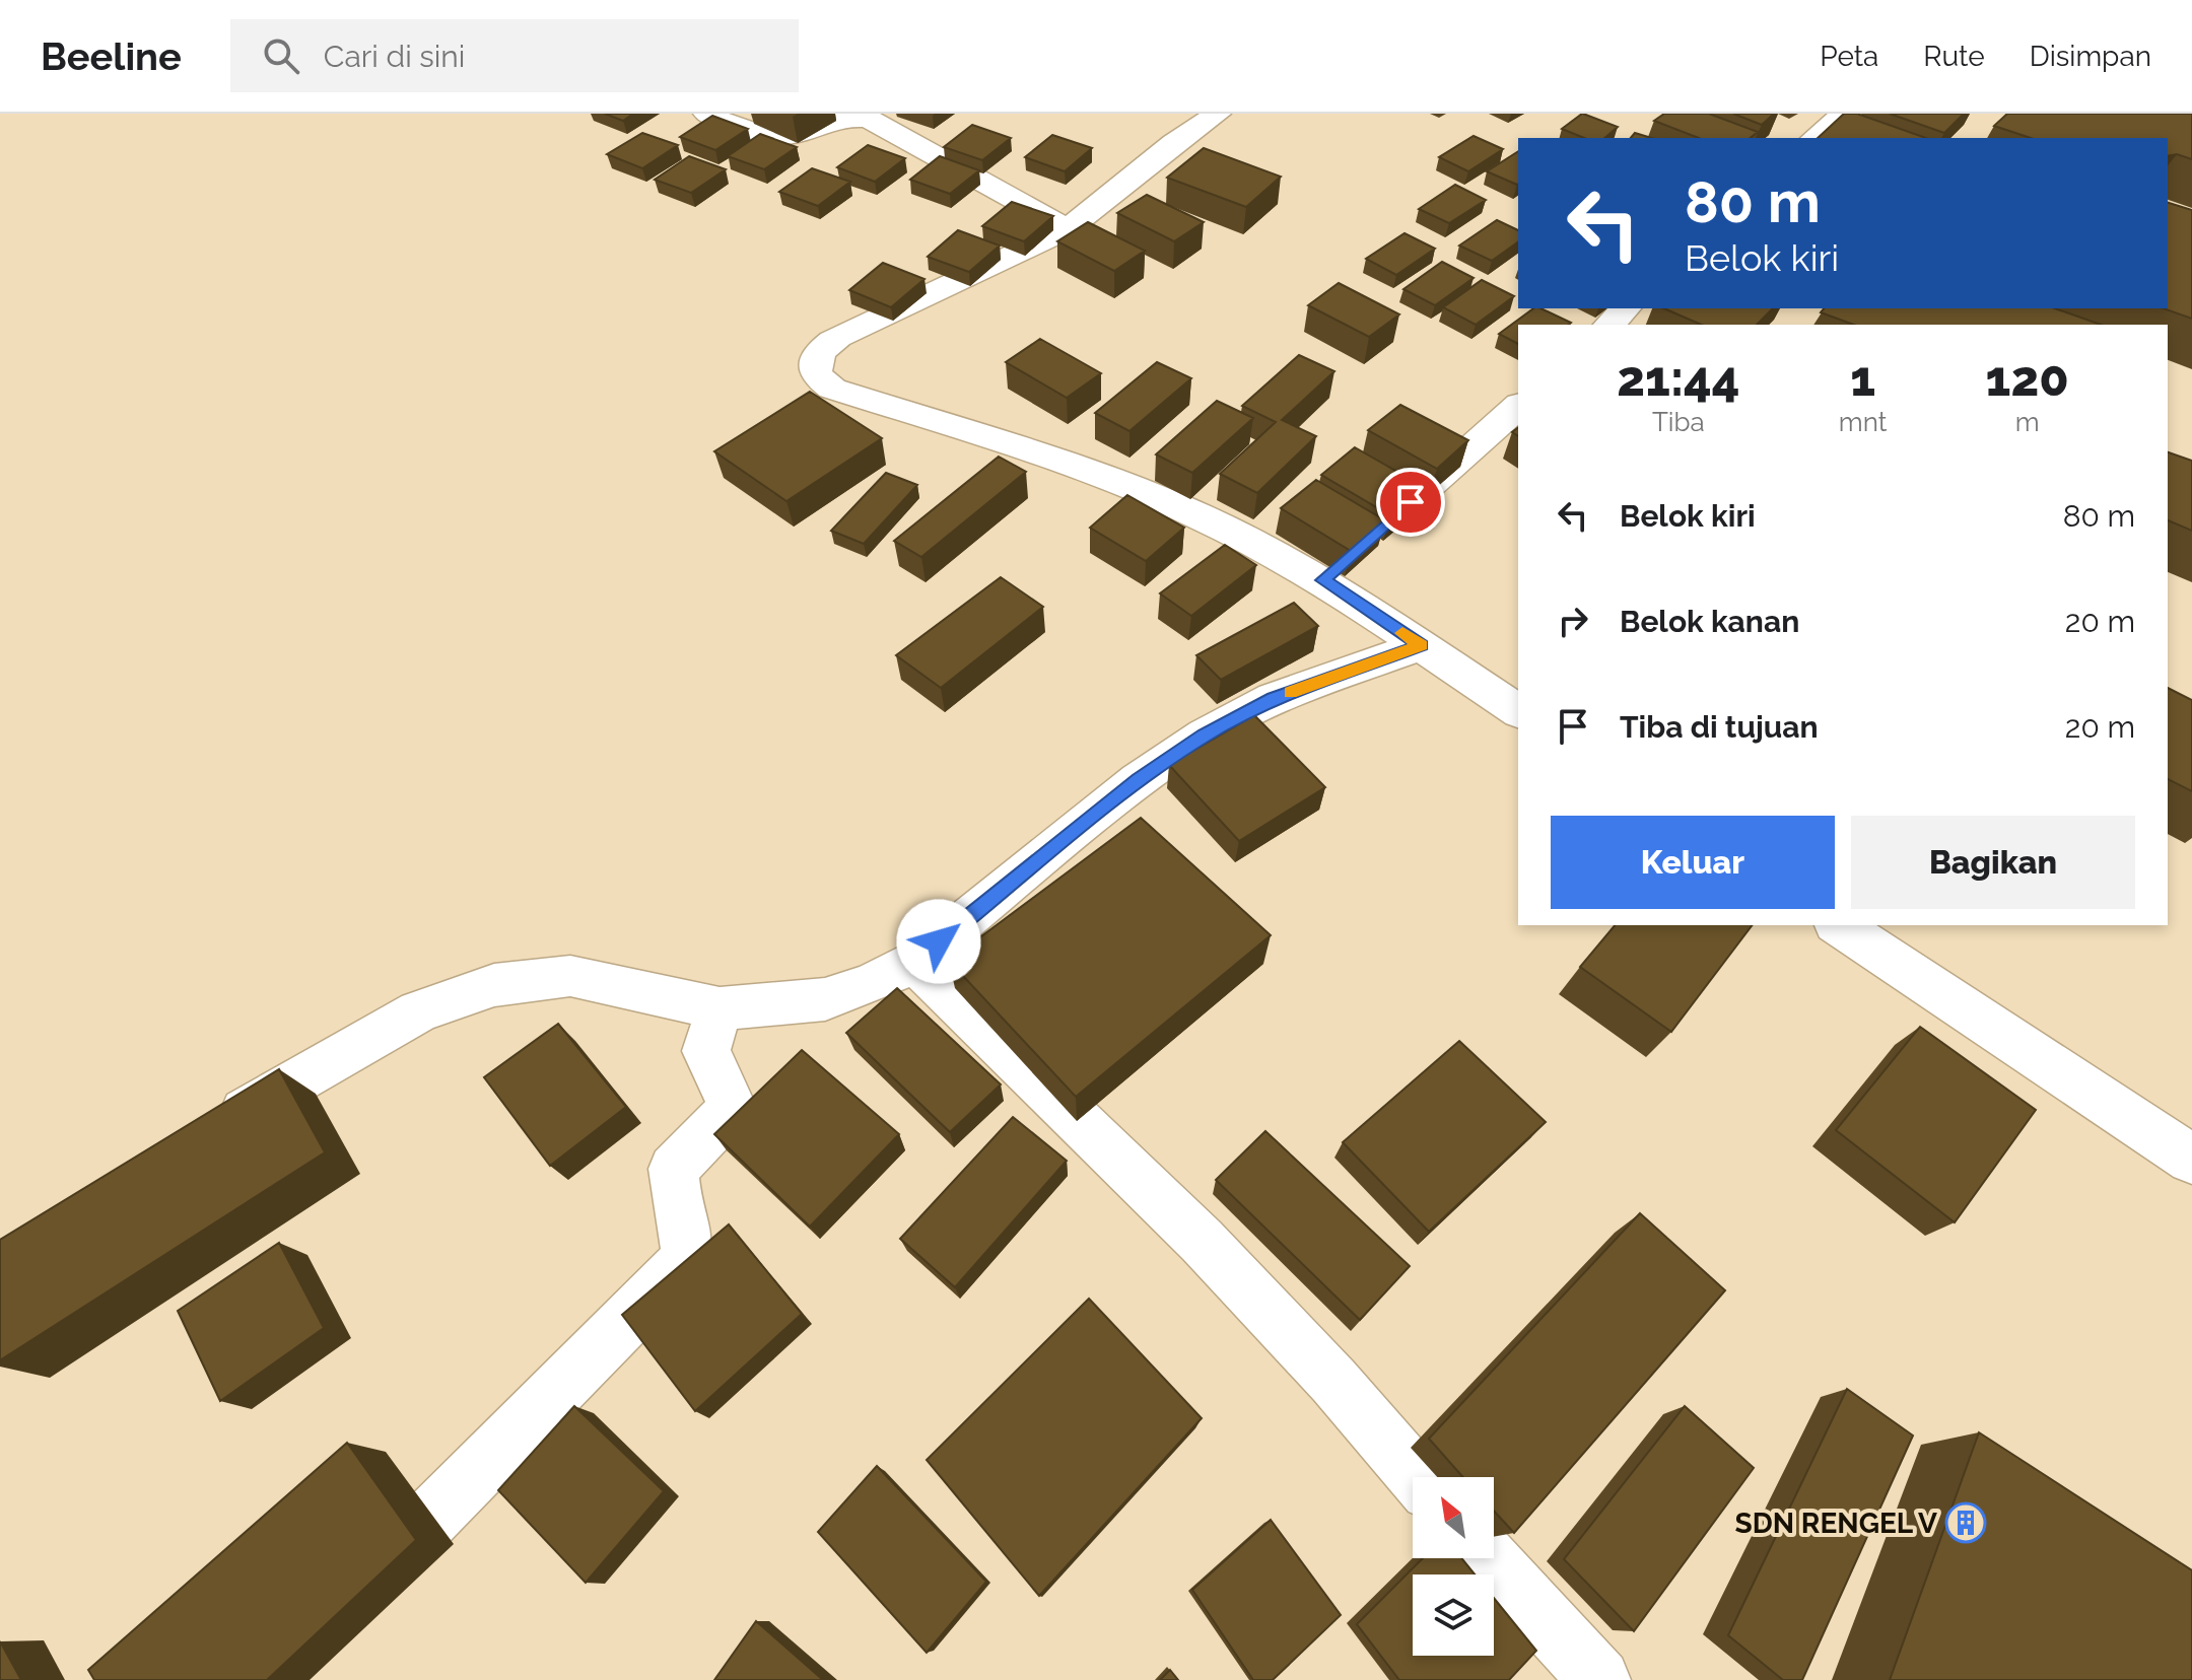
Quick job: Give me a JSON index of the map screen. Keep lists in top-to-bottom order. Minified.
{"places":{"building":["SDN RENGEL V"]},"north":"top left","page":{"header":"Beeline","search":"Cari di sini","nav":["Peta","Rute","Disimpan"],"turn":["80 m","Belok kiri"],"eta":["21:44","Tiba","1","mnt","120","m"],"list":[{"name":"Belok kiri","value":"80 m"},{"name":"Belok kanan","value":"20 m"},{"name":"Tiba di tujuan","value":"20 m"}],"buttons":["Keluar","Bagikan"]}}
